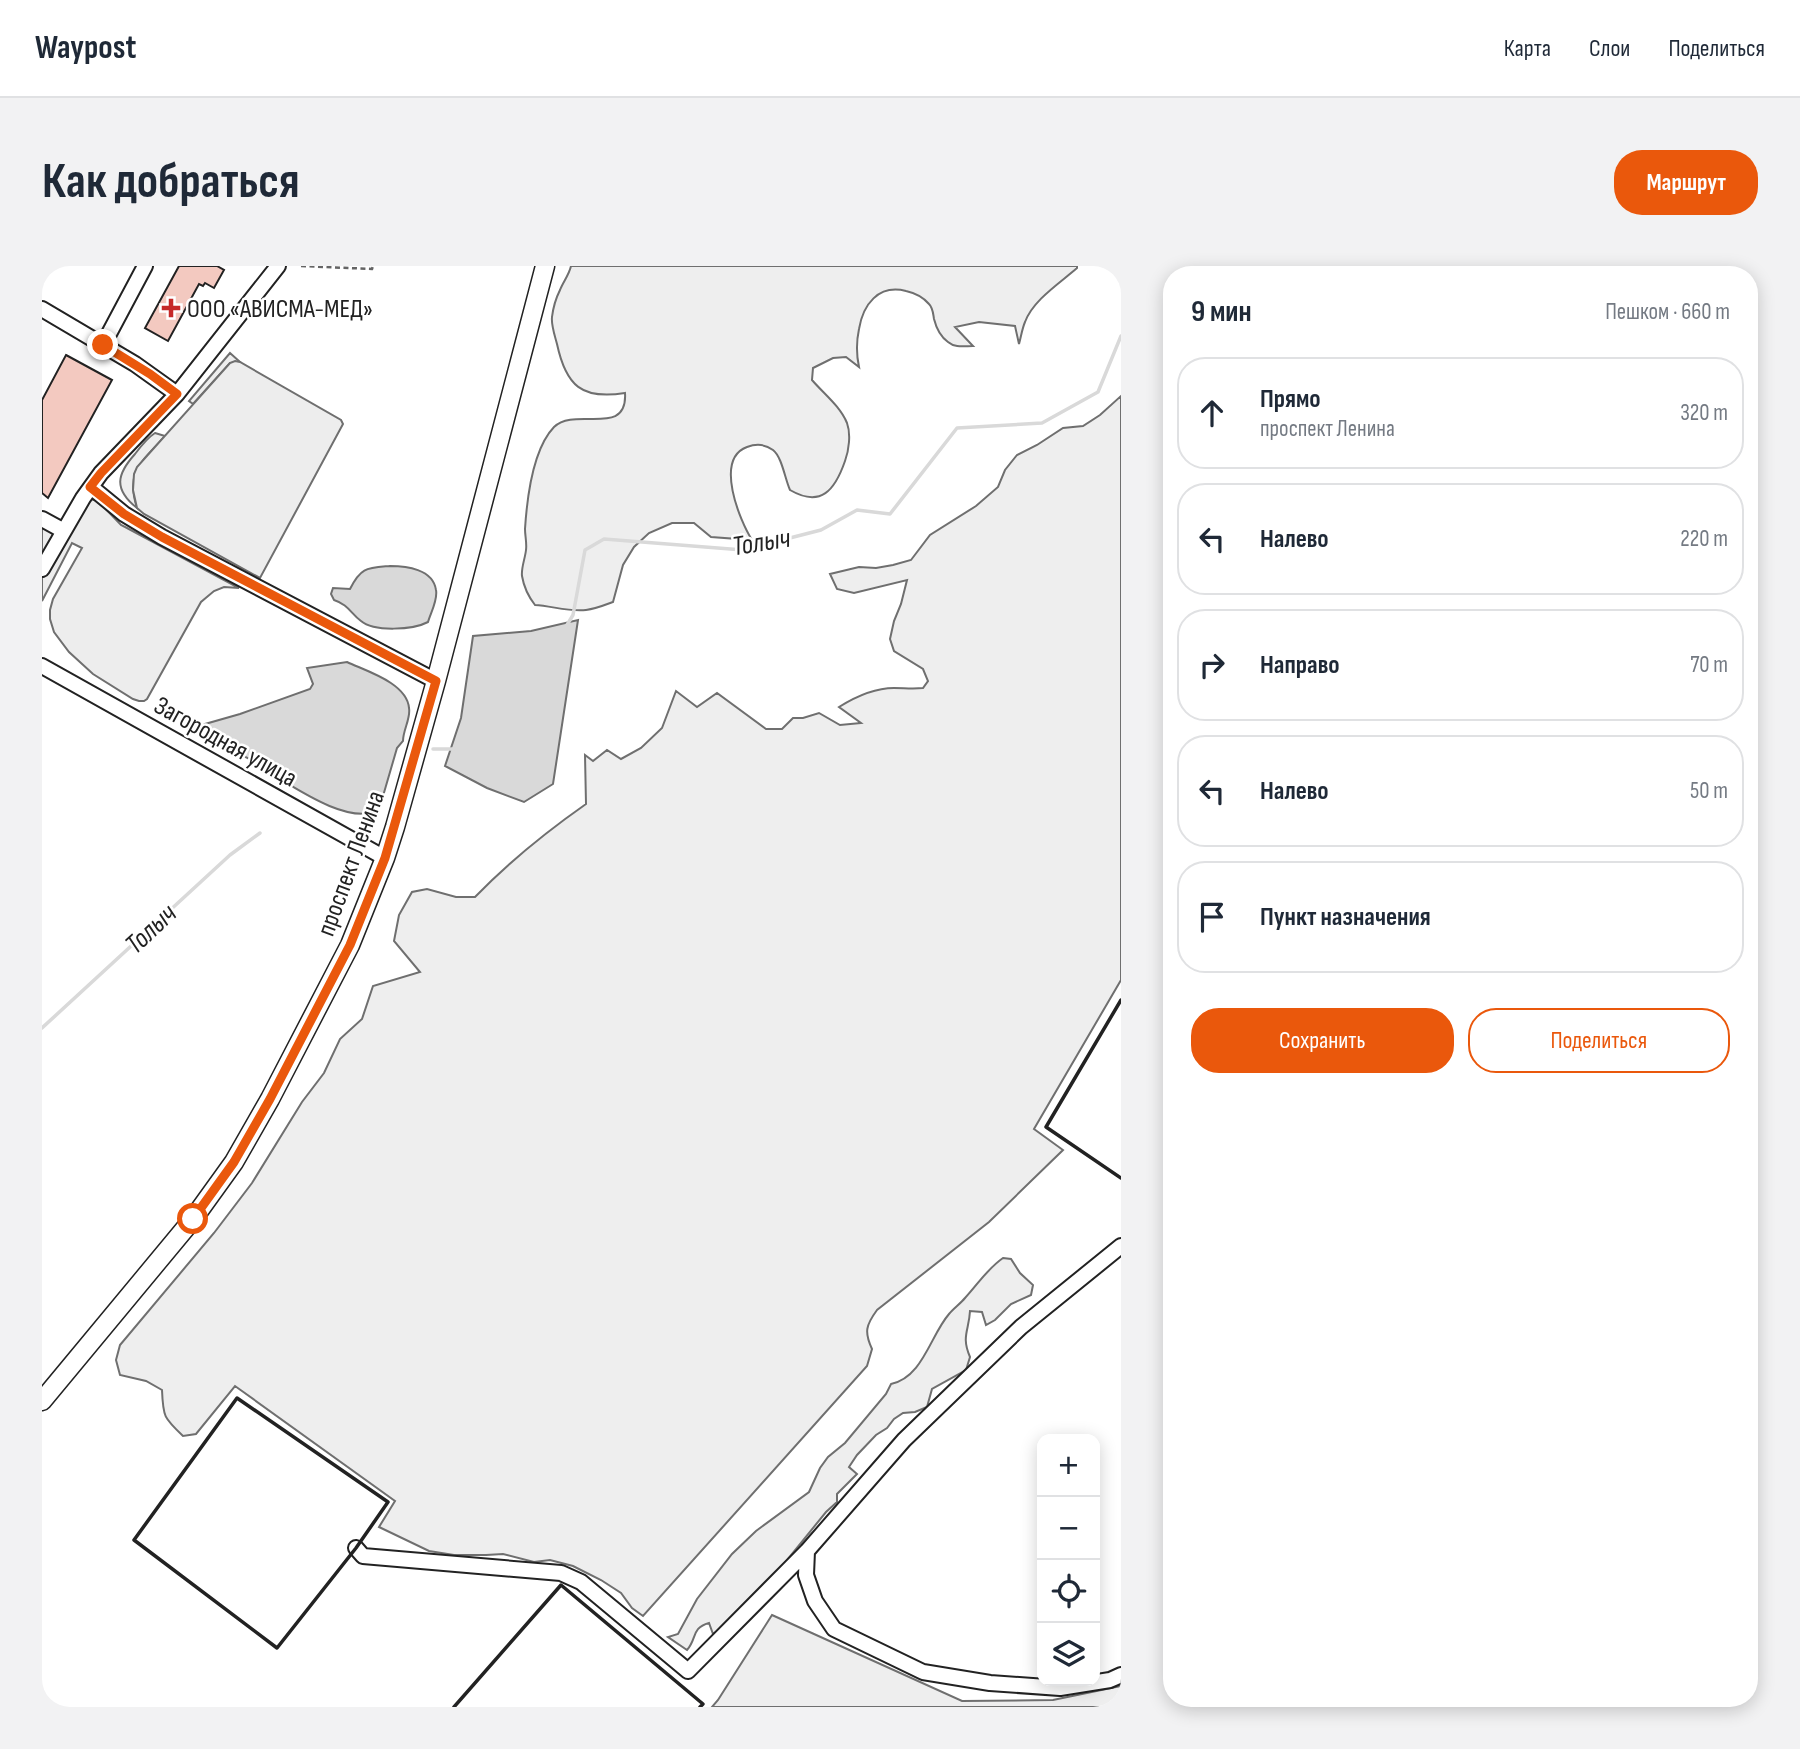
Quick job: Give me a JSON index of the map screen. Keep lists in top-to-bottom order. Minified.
{"streets":{"main road":["проспект Ленина"],"street":["Загородная улица"]},"crossings":[["Загородная улица","проспект Ленина"]],"water":["Толыч"],"places":{"health":["ООО «АВИСМА-МЕД»"]},"page":{"header":"Waypost","nav":["Карта","Слои","Поделиться"],"buttons":["Маршрут",["Сохранить","Поделиться"]],"title":"Как добраться","heading":["9 мин","Пешком · 660 m"],"list":[["Прямо","проспект Ленина","320 m"],["Налево","220 m"],["Направо","70 m"],["Налево","50 m"],"Пункт назначения"],"map_buttons":["+","−"]}}
